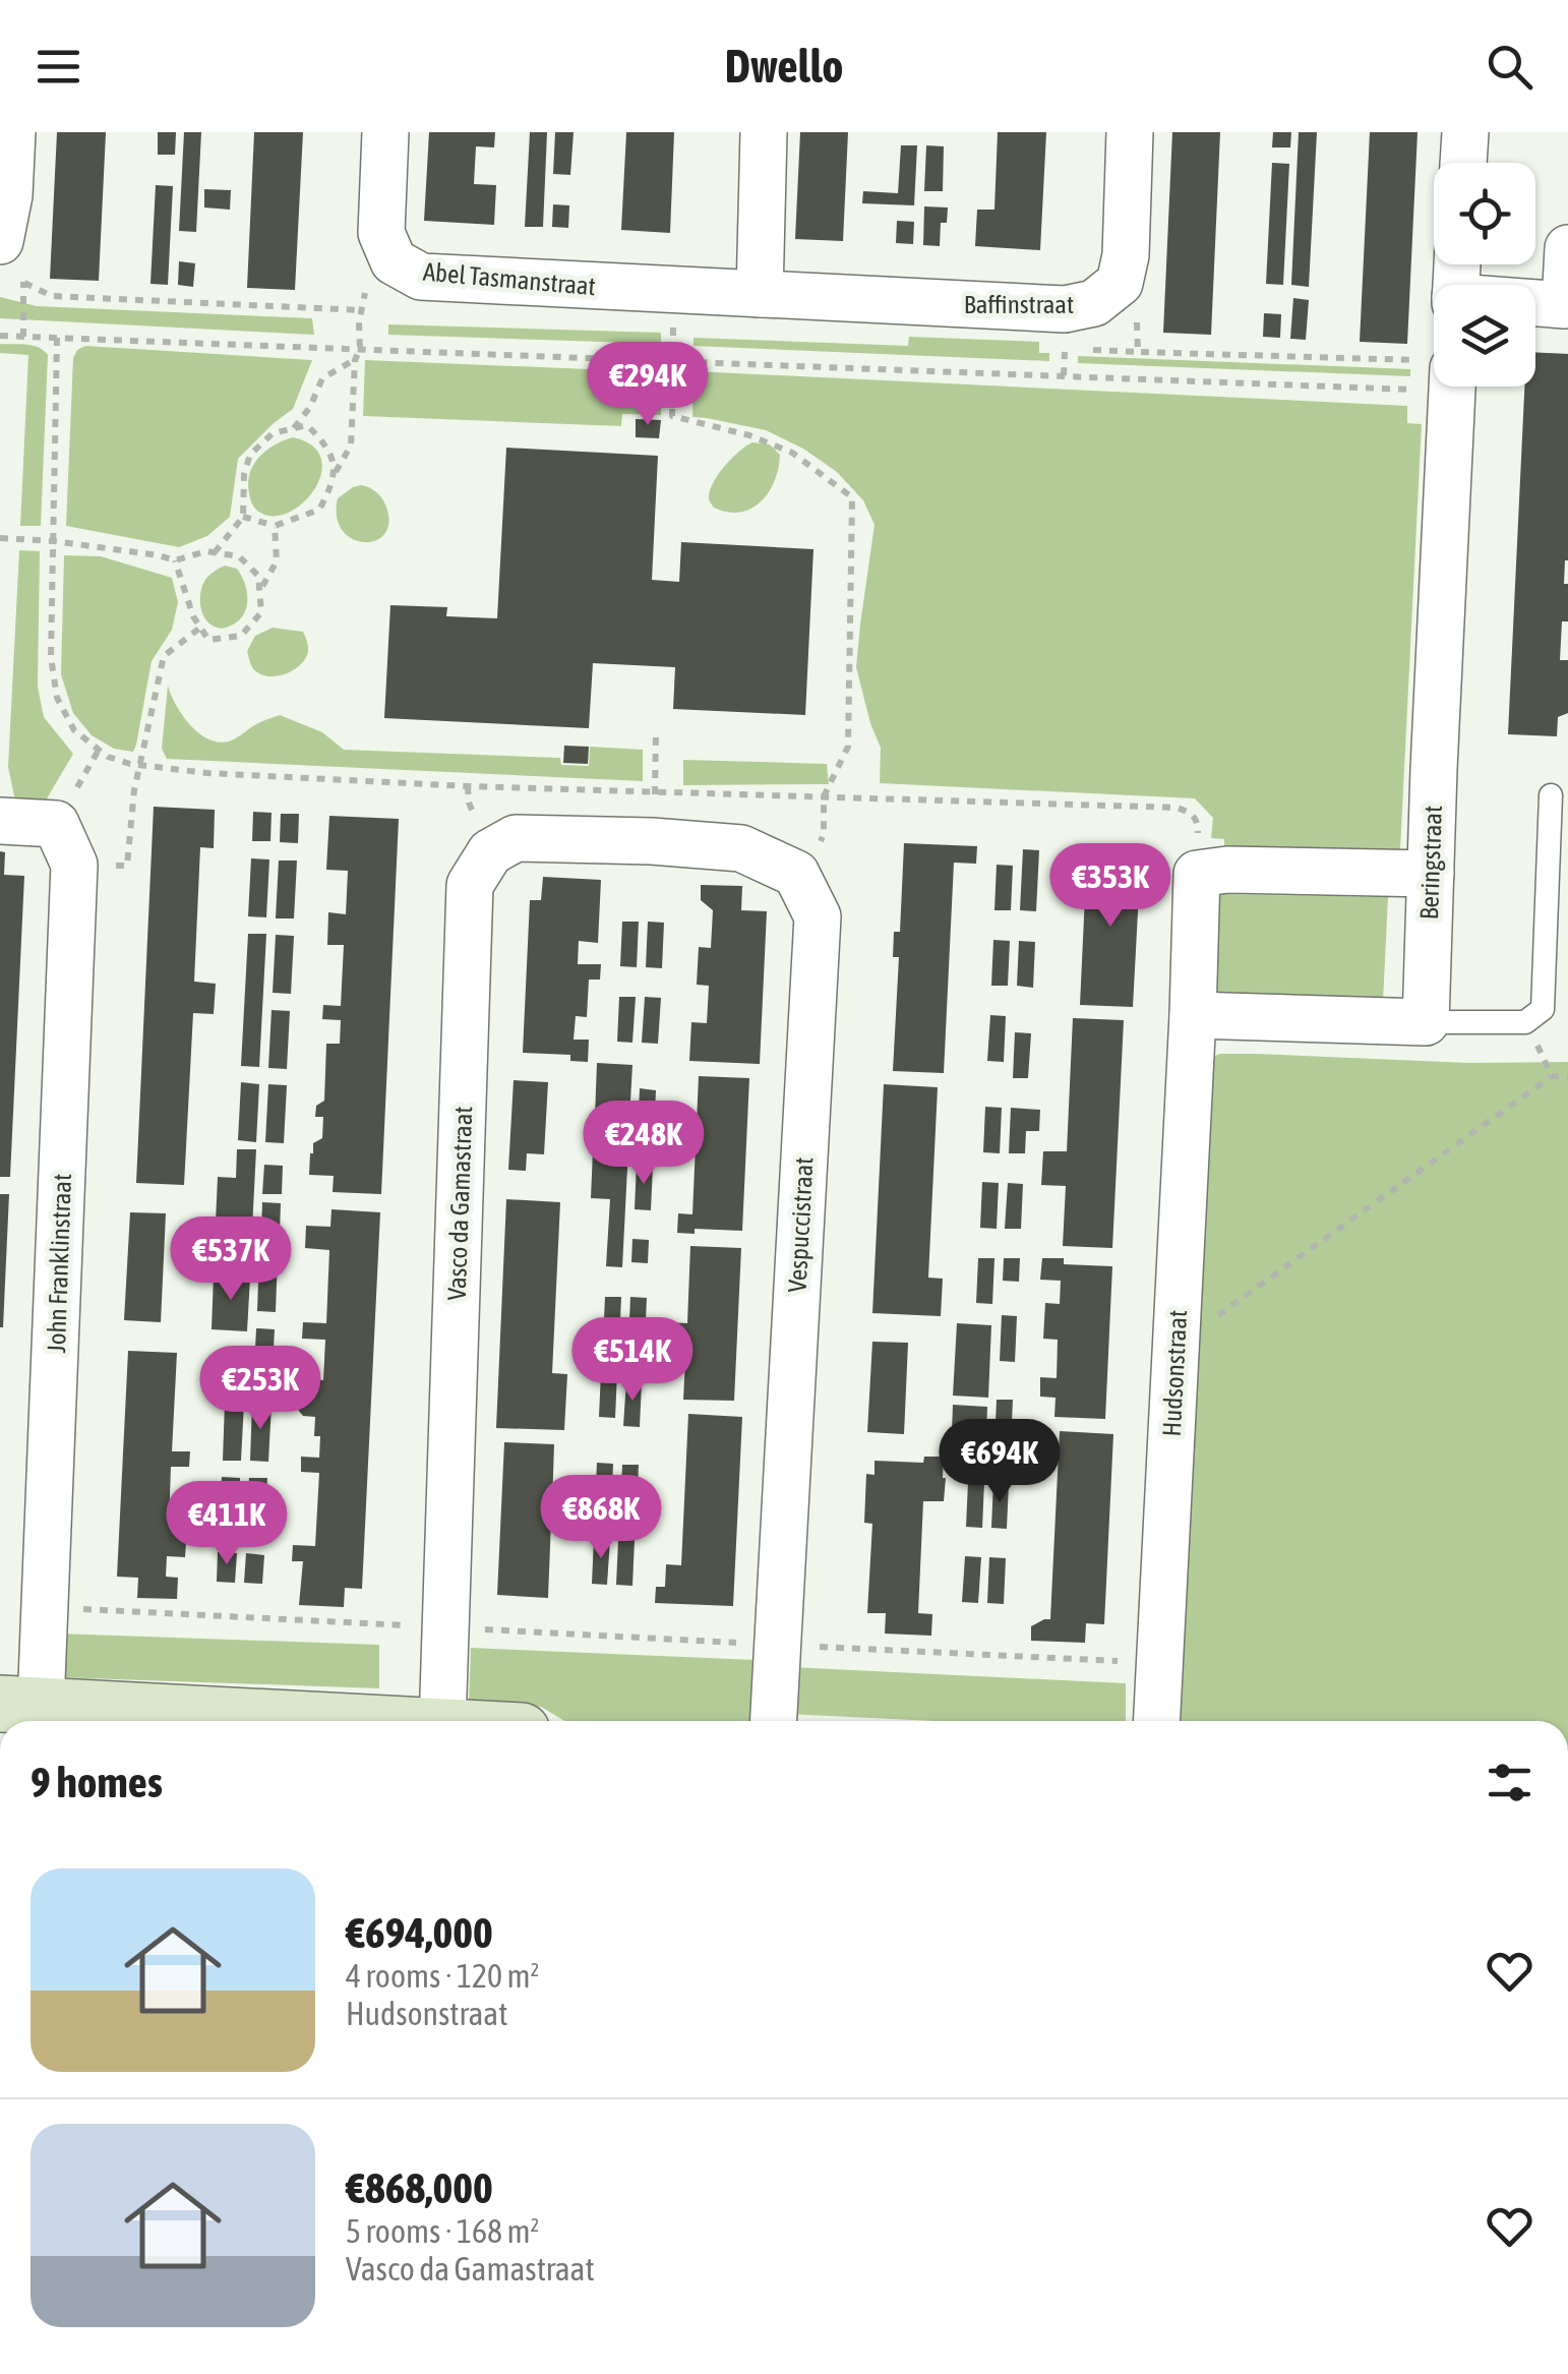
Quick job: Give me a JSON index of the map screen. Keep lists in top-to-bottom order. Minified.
{"streets":{"street":["Abel Tasmanstraat","Baffinstraat","Beringstraat","Vasco da Gamastraat","Vespuccistraat","John Franklinstraat","Hudsonstraat"]},"crossings":[["Abel Tasmanstraat","Baffinstraat"],["Vasco da Gamastraat","Vespuccistraat"]],"page":{"header":"Dwello","price":["€294K","€353K","€248K","€537K","€514K","€253K","€694K","€868K","€411K"],"heading":"9 homes","list":[{"name":"€694,000","note":"4 rooms · 120 m² · Hudsonstraat"},{"name":"€868,000","note":"5 rooms · 168 m² · Vasco da Gamastraat"}]}}
